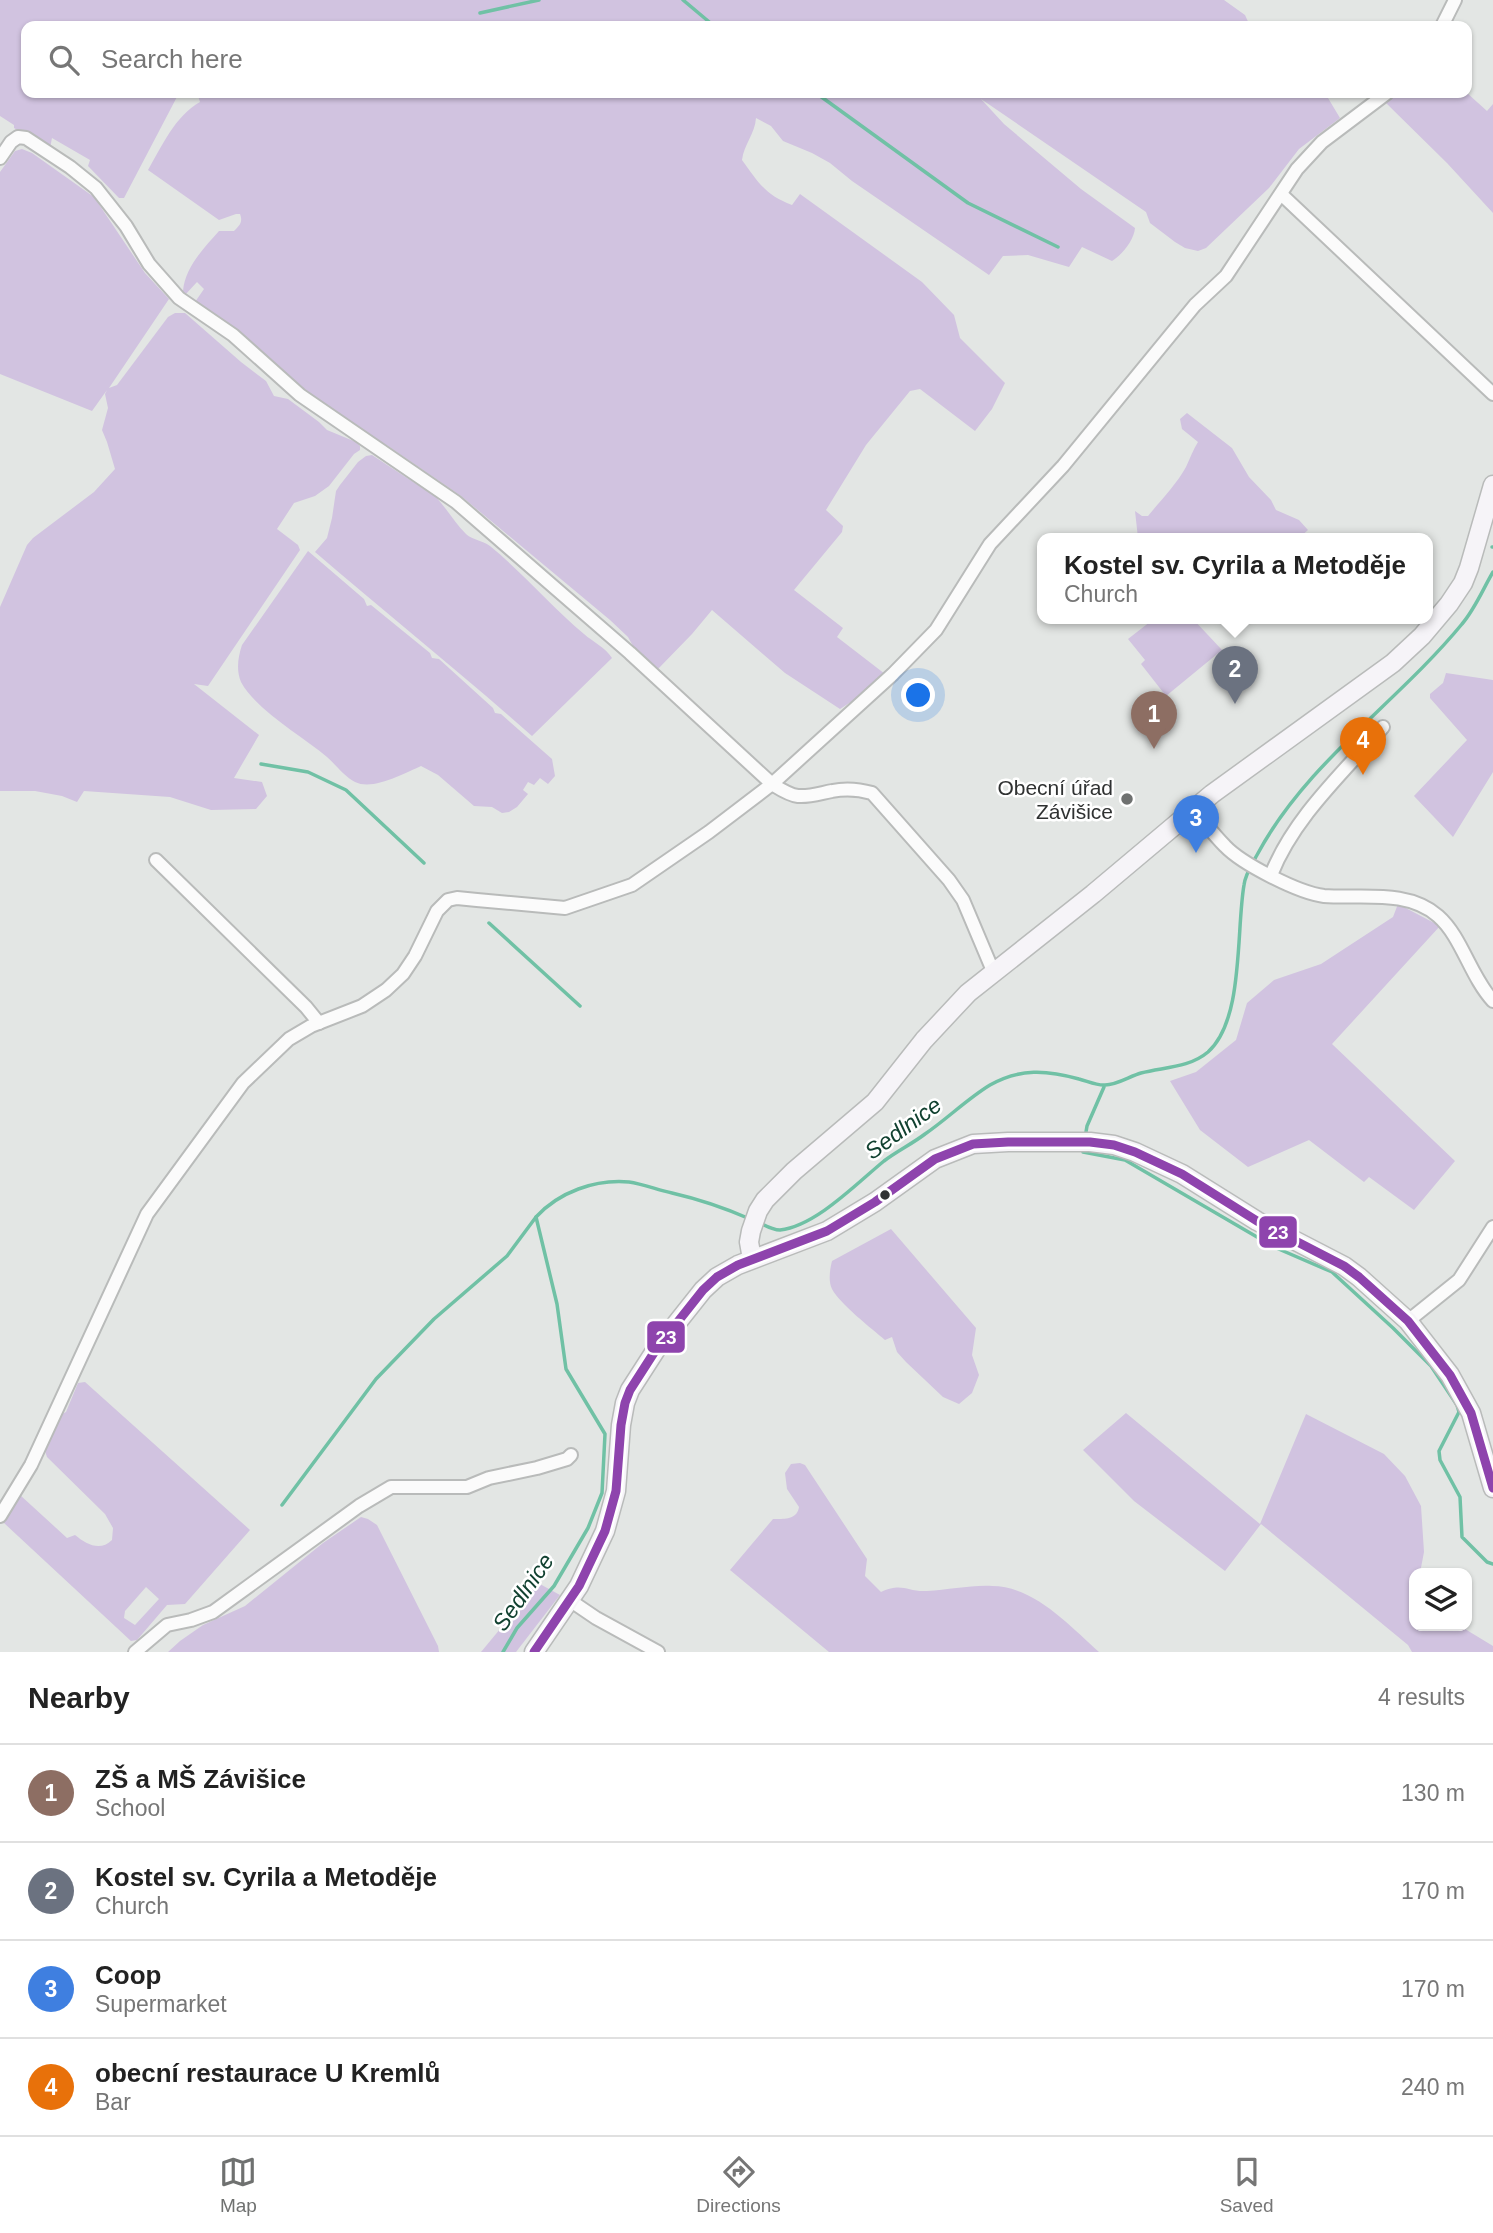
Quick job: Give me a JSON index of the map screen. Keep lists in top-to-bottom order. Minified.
{"water":["Sedlnice"],"places":["Obecní úřad Závišice"],"lines":["transit line 23"],"page":{"search":"Search here","popup":["Kostel sv. Cyrila a Metoděje","Church"],"pins":["2","1","4","3"],"heading":["Nearby","4 results"],"list":[{"mark":"1","name":"ZŠ a MŠ Závišice","note":"School","value":"130 m"},{"mark":"2","name":"Kostel sv. Cyrila a Metoděje","note":"Church","value":"170 m"},{"mark":"3","name":"Coop","note":"Supermarket","value":"170 m"},{"mark":"4","name":"obecní restaurace U Kremlů","note":"Bar","value":"240 m"}],"nav":["Map","Directions","Saved"]}}
